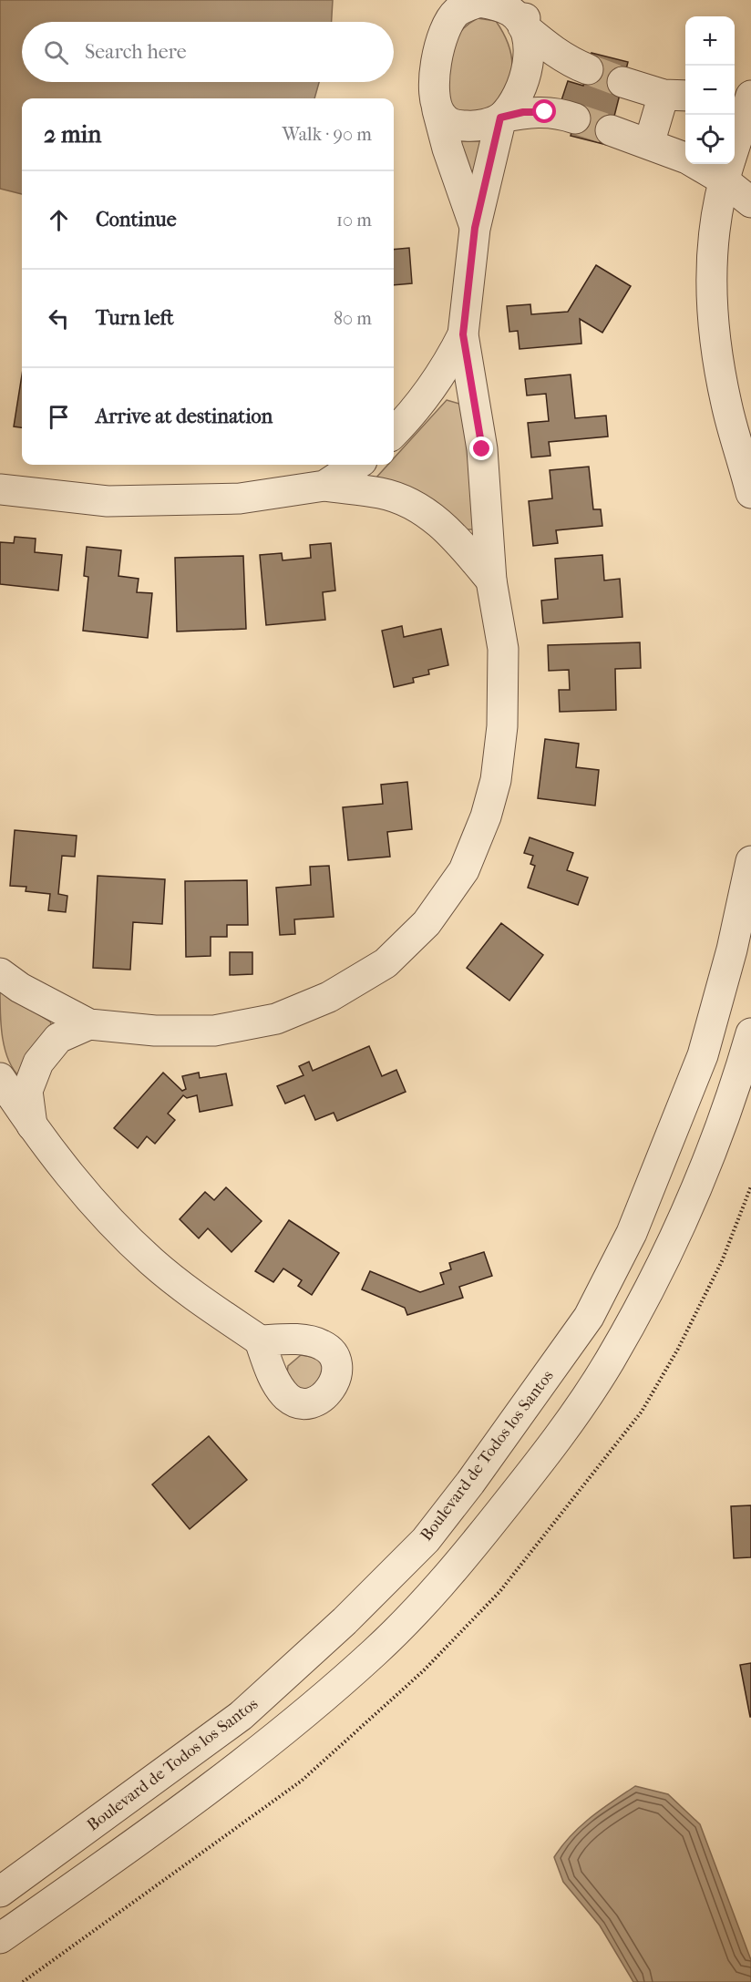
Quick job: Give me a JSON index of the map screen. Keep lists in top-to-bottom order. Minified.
{"streets":{"street":["Boulevard de Todos los Santos"]},"page":{"map_buttons":["+","−"],"search":"Search here","heading":["2 min","Walk · 90 m"],"list":[["Continue","10 m"],["Turn left","80 m"],"Arrive at destination"]}}
